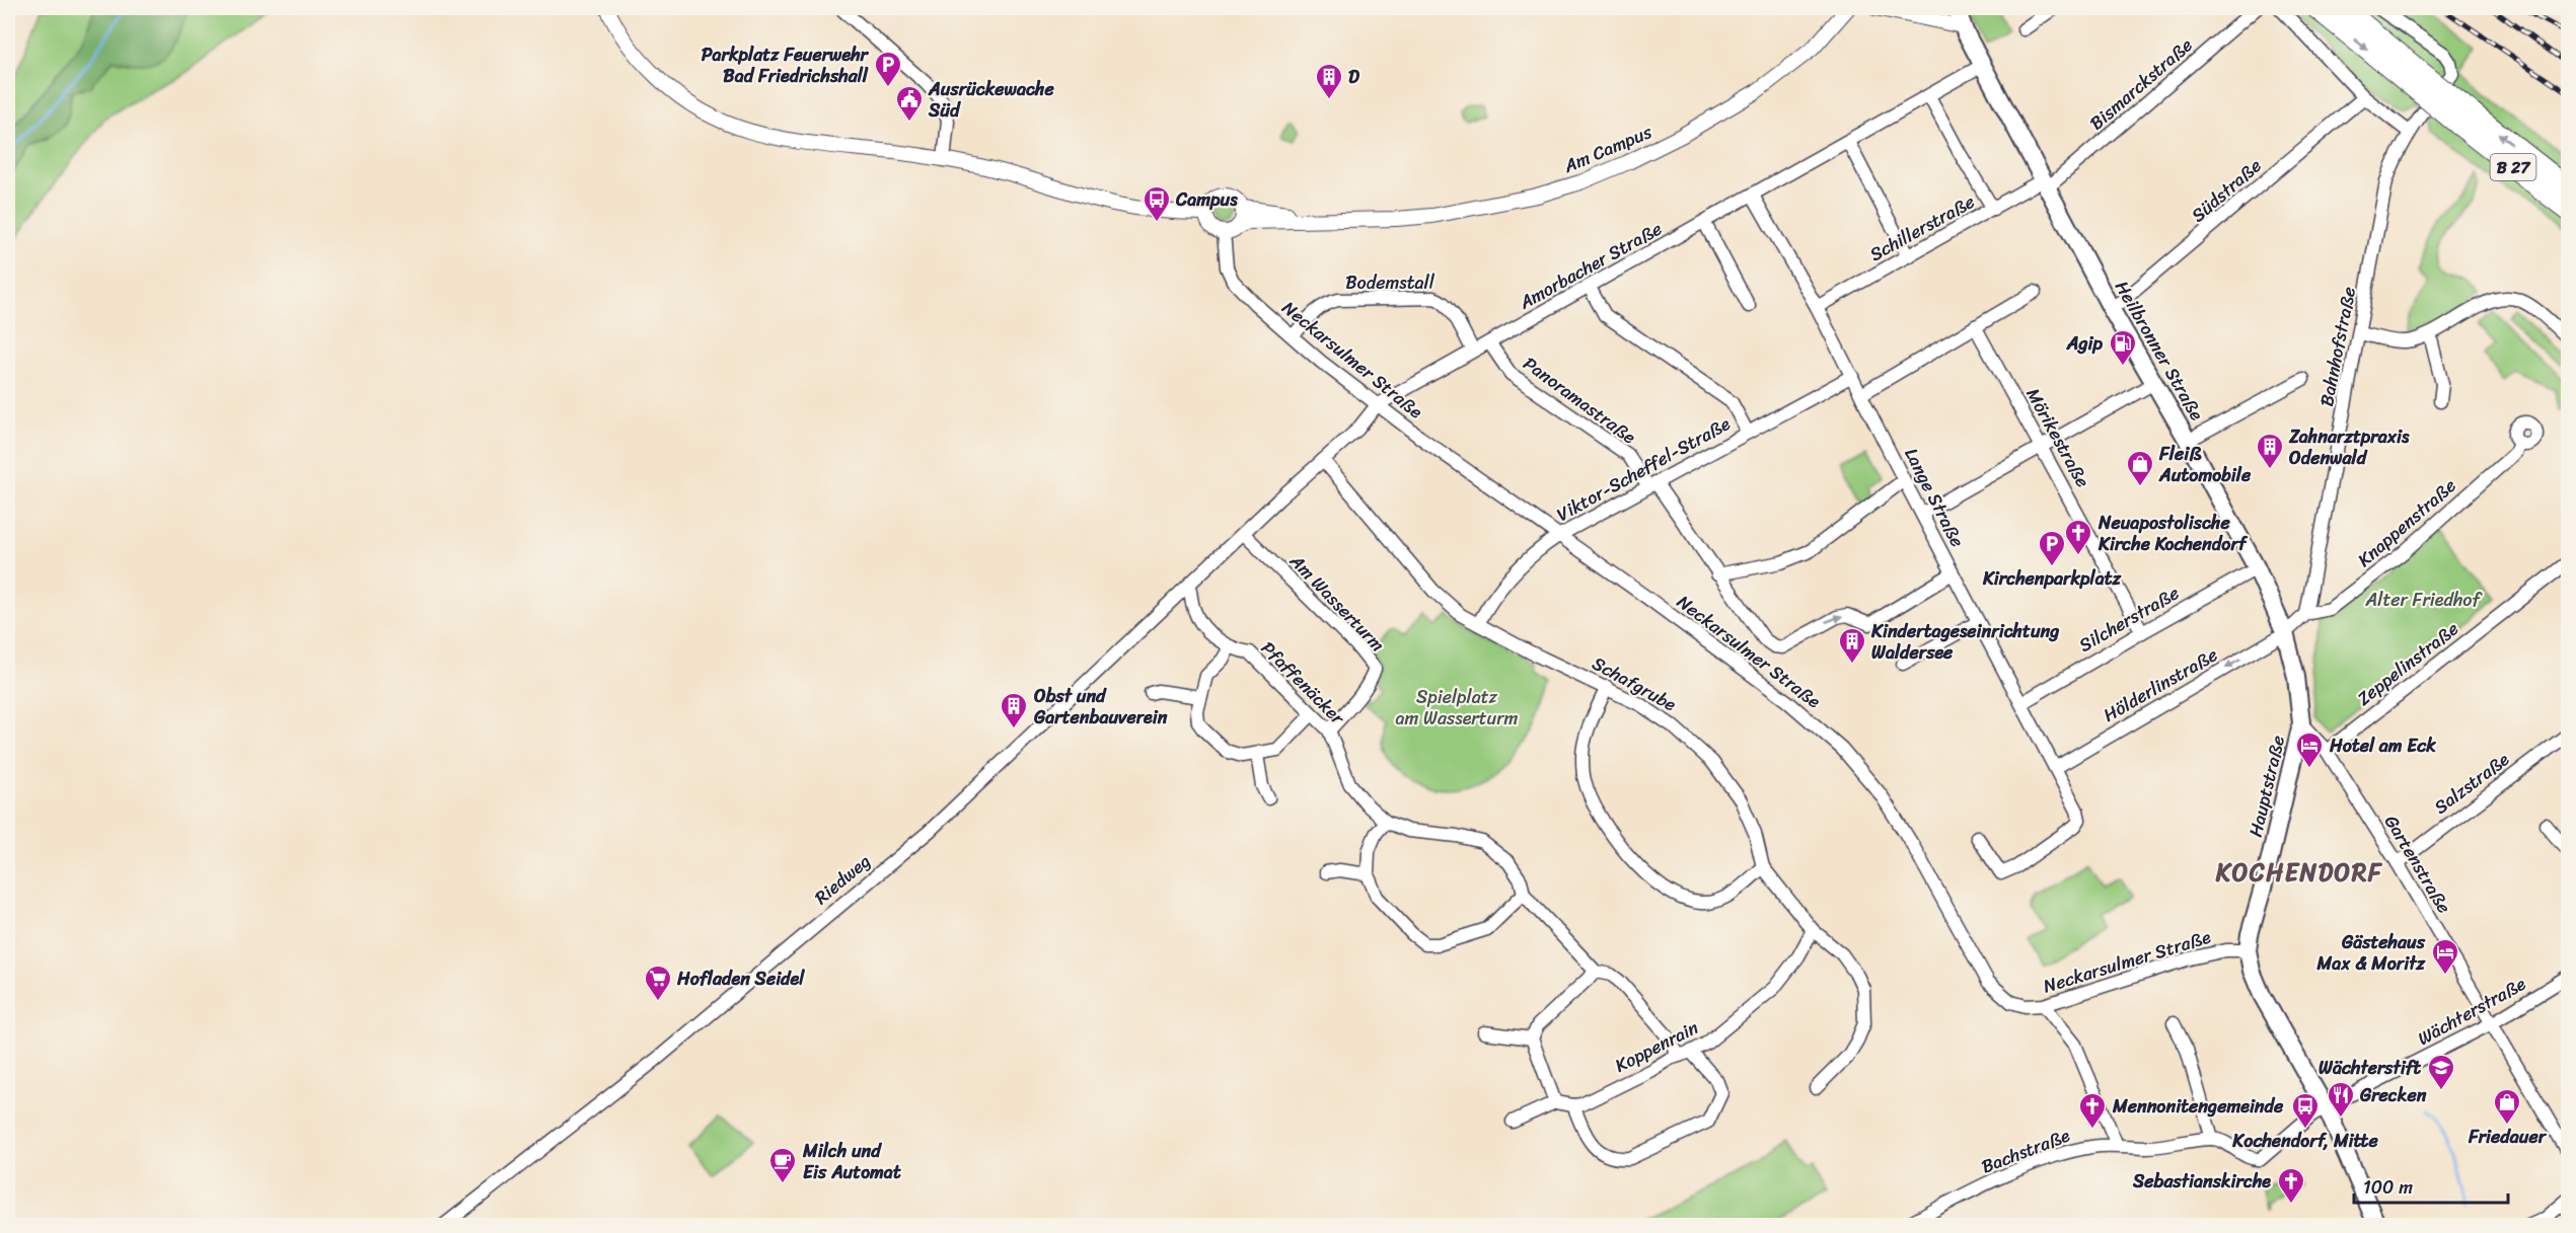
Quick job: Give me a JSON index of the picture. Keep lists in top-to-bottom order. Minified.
{"streets":{"highway":["B 27"],"main road":["Heilbronner Straße","Hauptstraße"],"street":["Bismarckstraße","Am Campus","Südstraße","Schillerstraße","Amorbacher Straße","Bodemstall","Bahnhofstraße","Neckarsulmer Straße","Panoramastraße","Mörikestraße","Viktor-Scheffel-Straße","Lange Straße","Knappenstraße","Am Wasserturm","Silcherstraße","Zeppelinstraße","Pfaffenäcker","Schafgrube","Hölderlinstraße","Salzstraße","Gartenstraße","Riedweg","Wächterstraße","Koppenrain","Bachstraße"]},"crossings":[["Bismarckstraße","Schillerstraße"],["Bismarckstraße","Heilbronner Straße"],["Am Campus","Neckarsulmer Straße"],["Südstraße","Heilbronner Straße"],["Schillerstraße","Heilbronner Straße"],["Schillerstraße","Lange Straße"],["Amorbacher Straße","Bodemstall"],["Amorbacher Straße","Heilbronner Straße"],["Amorbacher Straße","Neckarsulmer Straße"],["Amorbacher Straße","Panoramastraße"],["Amorbacher Straße","Lange Straße"],["Amorbacher Straße","Am Wasserturm"],["Amorbacher Straße","Schafgrube"],["Amorbacher Straße","Riedweg"],["Bodemstall","Neckarsulmer Straße"],["Bahnhofstraße","Knappenstraße"],["Heilbronner Straße","Silcherstraße"],["Heilbronner Straße","Hölderlinstraße"],["Heilbronner Straße","Hauptstraße"],["Heilbronner Straße","Gartenstraße"],["Neckarsulmer Straße","Viktor-Scheffel-Straße"],["Neckarsulmer Straße","Hauptstraße"],["Panoramastraße","Viktor-Scheffel-Straße"],["Panoramastraße","Lange Straße"],["Mörikestraße","Silcherstraße"],["Viktor-Scheffel-Straße","Lange Straße"],["Viktor-Scheffel-Straße","Schafgrube"],["Lange Straße","Silcherstraße"],["Lange Straße","Hölderlinstraße"],["Am Wasserturm","Pfaffenäcker"],["Am Wasserturm","Riedweg"],["Zeppelinstraße","Gartenstraße"],["Pfaffenäcker","Riedweg"],["Pfaffenäcker","Koppenrain"],["Schafgrube","Koppenrain"],["Salzstraße","Gartenstraße"],["Hauptstraße","Gartenstraße"],["Hauptstraße","Wächterstraße"],["Gartenstraße","Wächterstraße"]],"one_way":["Hölderlinstraße"],"districts":["KOCHENDORF"],"parks":["Alter Friedhof","Spielplatz am Wasserturm"],"places":{"parking":["Parkplatz Feuerwehr Bad Friedrichshall","Kirchenparkplatz"],"building":["D","Zahnarztpraxis Odenwald","Kindertageseinrichtung Waldersee","Obst und Gartenbauverein"],"public building":["Ausrückewache Süd"],"bus stop":["Campus","Kochendorf, Mitte"],"fuel station":["Agip"],"shop":["Fleiß Automobile","Friedauer"],"church":["Neuapostolische Kirche Kochendorf","Mennonitengemeinde","Sebastianskirche"],"hotel":["Hotel am Eck","Gästehaus Max & Moritz"],"supermarket":["Hofladen Seidel"],"school or university":["Wächterstift"],"restaurant":["Grecken"],"cafe":["Milch und Eis Automat"]},"scale_bar":"100 m"}
